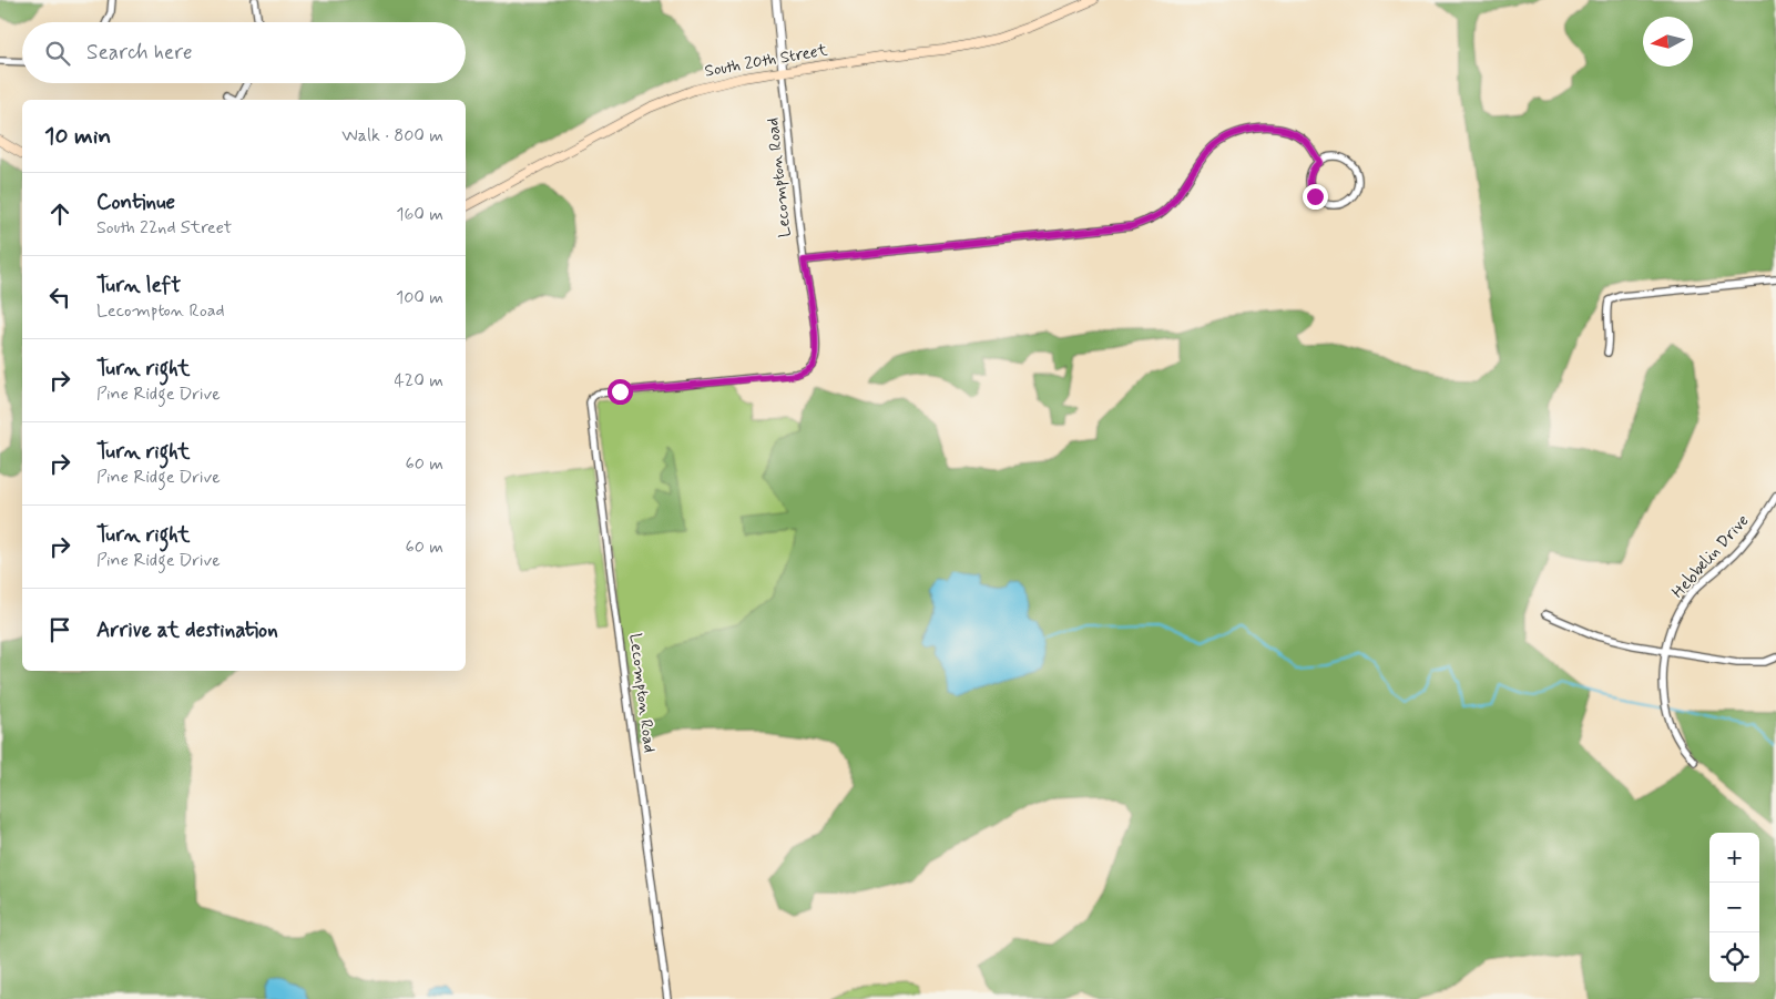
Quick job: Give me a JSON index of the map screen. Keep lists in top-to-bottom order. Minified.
{"streets":{"main road":["South 20th Street"],"street":["Lecompton Road","Hebbelin Drive"]},"crossings":[["South 20th Street","Lecompton Road"]],"north":"left","page":{"search":"Search here","heading":["10 min","Walk · 800 m"],"list":[["Continue","South 22nd Street","160 m"],["Turn left","Lecompton Road","100 m"],["Turn right","Pine Ridge Drive","420 m"],["Turn right","Pine Ridge Drive","60 m"],["Turn right","Pine Ridge Drive","60 m"],"Arrive at destination"],"map_buttons":["+","−"]}}
